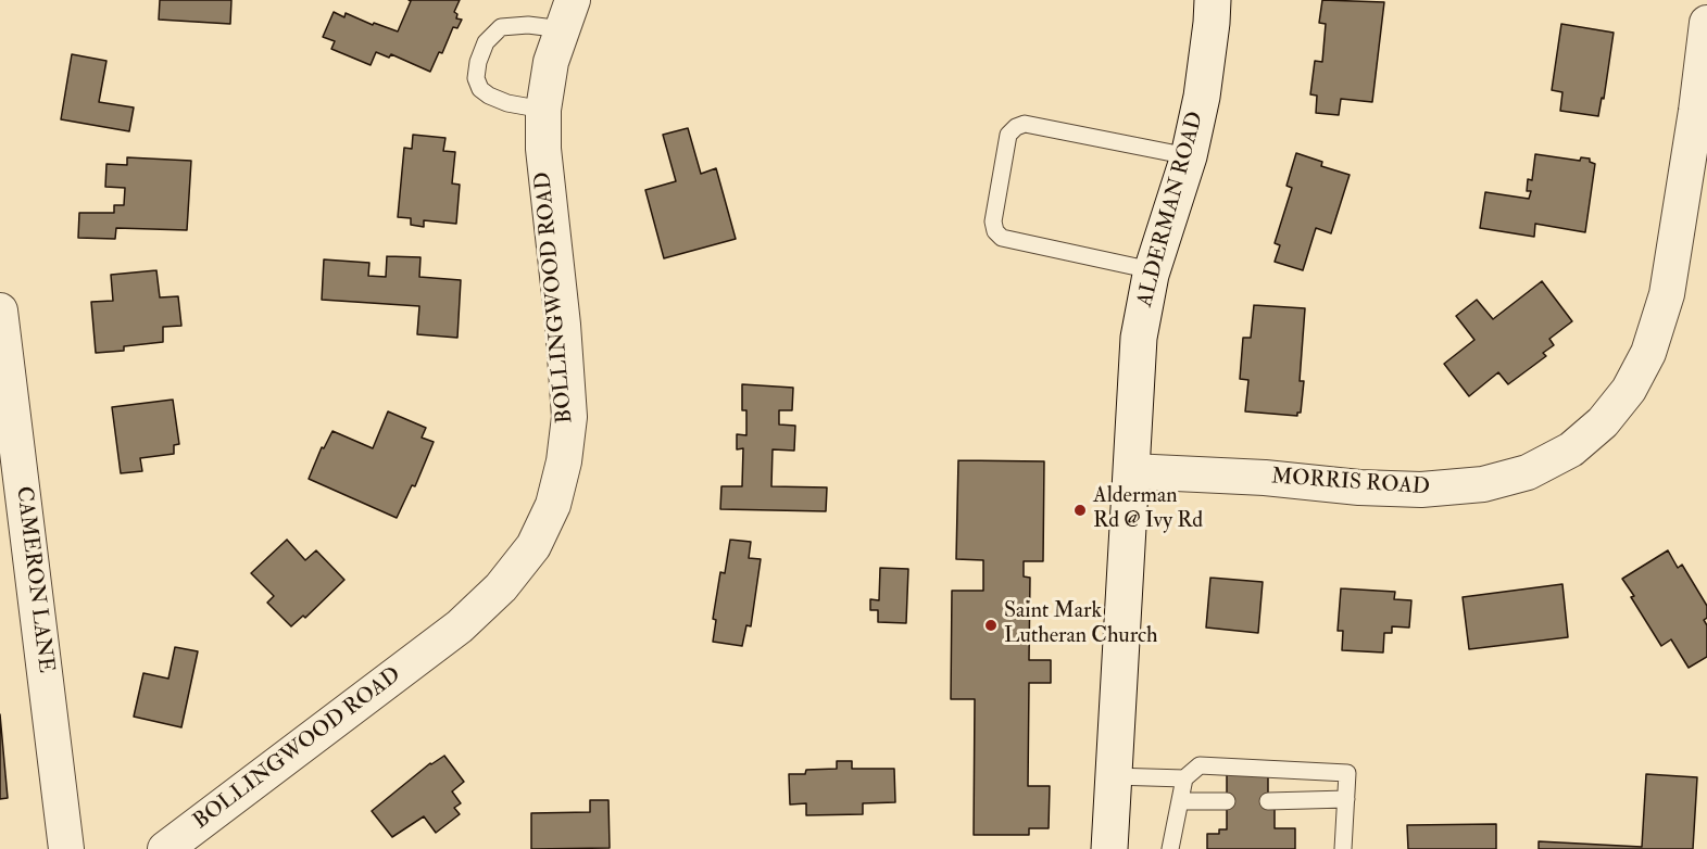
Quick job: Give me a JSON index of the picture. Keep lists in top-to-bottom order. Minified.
{"streets":{"main road":["ALDERMAN ROAD"],"street":["BOLLINGWOOD ROAD","MORRIS ROAD","CAMERON LANE"]},"crossings":[["ALDERMAN ROAD","MORRIS ROAD"]],"places":["Alderman Rd @ Ivy Rd","Saint Mark Lutheran Church"]}
